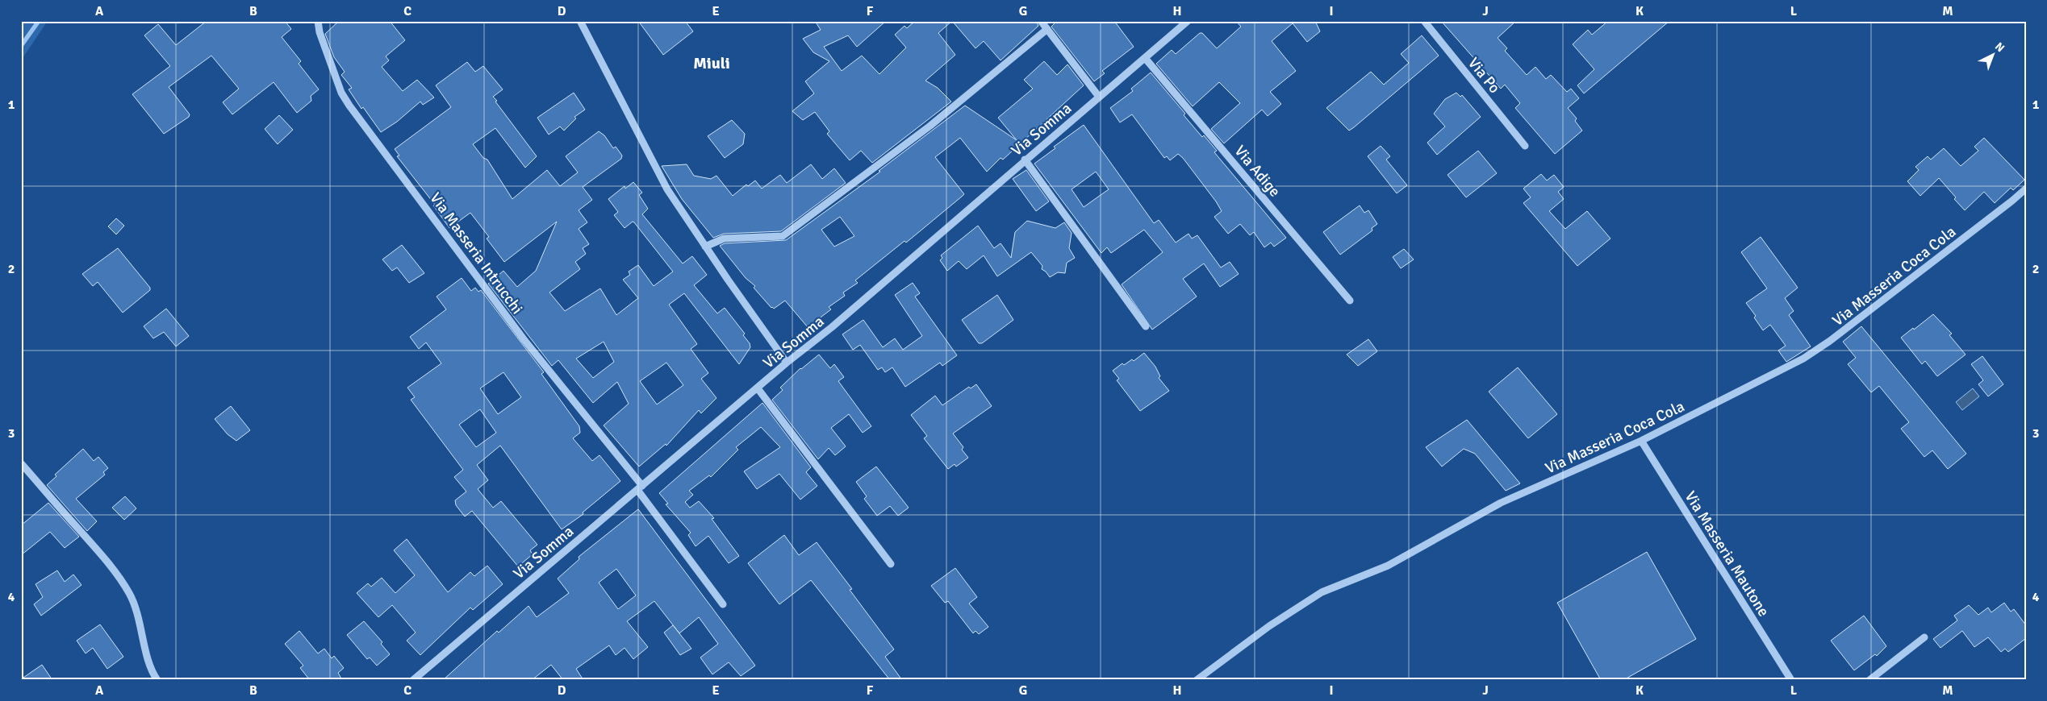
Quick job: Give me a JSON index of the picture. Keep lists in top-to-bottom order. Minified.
{"streets":{"street":["Via Po","Via Somma","Via Adige","Via Masseria Intrucchi","Via Masseria Coca Cola","Via Masseria Mautone"]},"crossings":[["Via Somma","Via Adige"],["Via Somma","Via Masseria Intrucchi"],["Via Masseria Coca Cola","Via Masseria Mautone"]],"districts":["Miuli"],"north":"top right","grid":{"columns":["A","B","C","D","E","F","G","H","I","J","K","L","M"],"rows":["1","2","3","4"]}}
